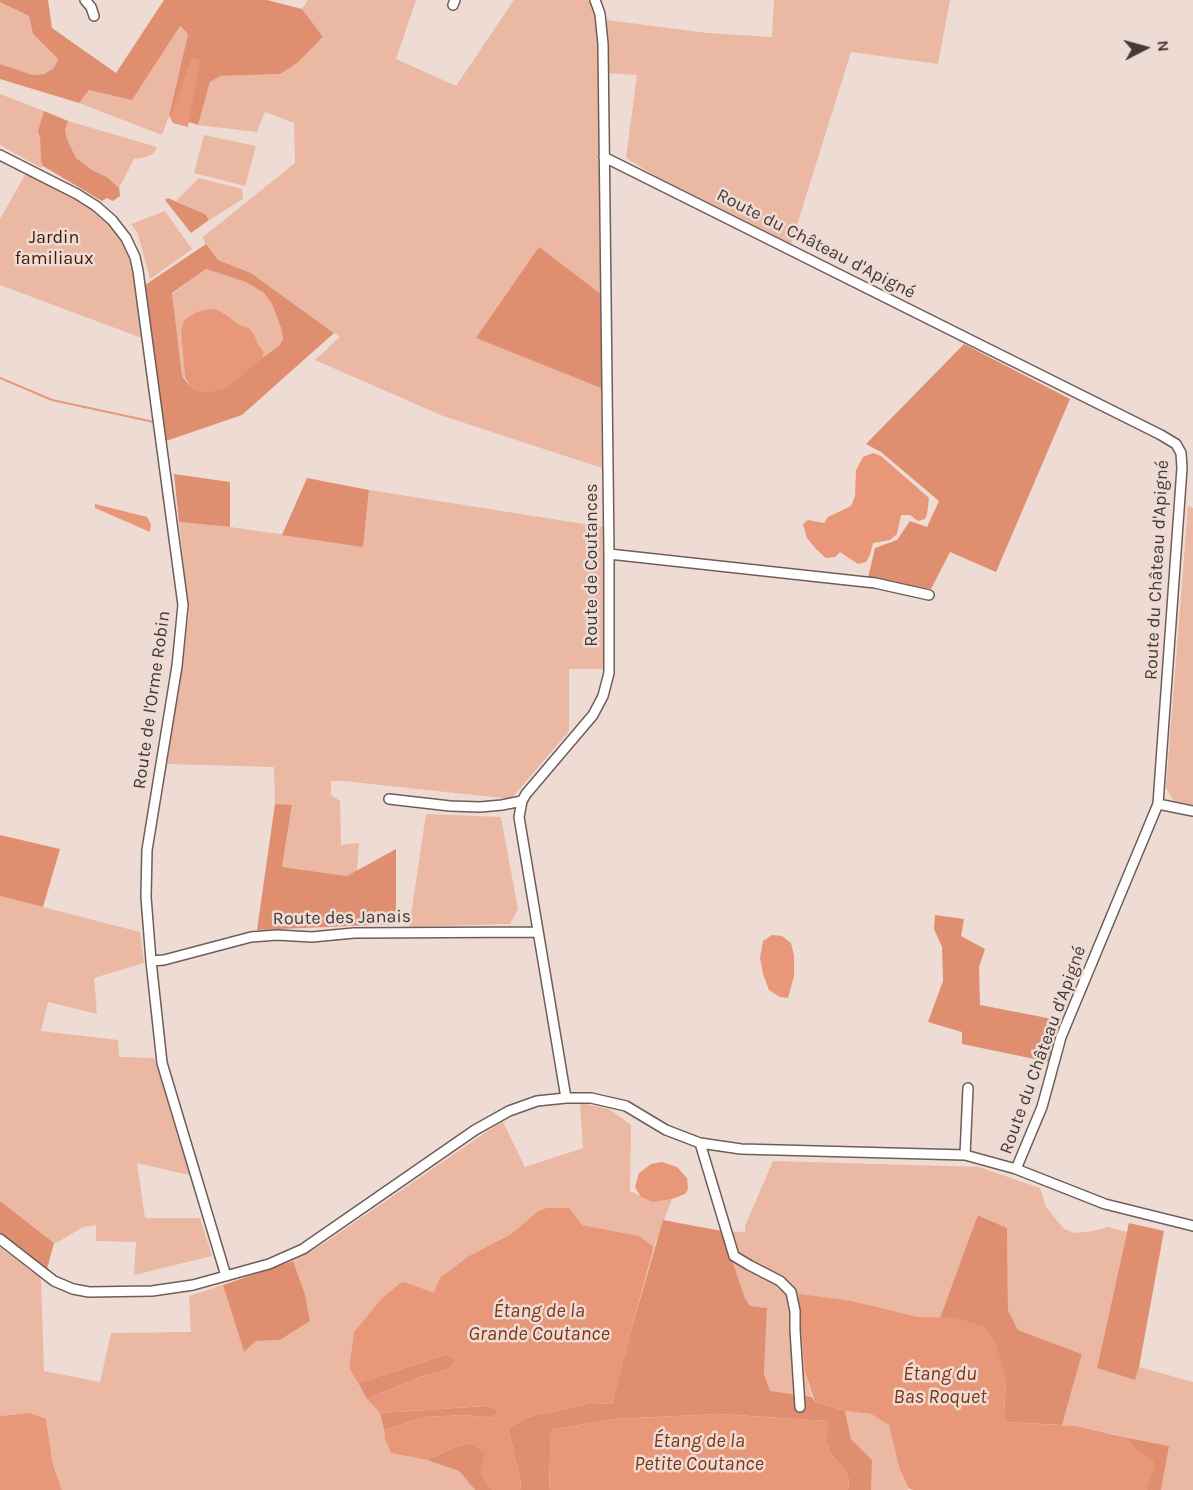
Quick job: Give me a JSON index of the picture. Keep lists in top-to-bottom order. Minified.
{"streets":{"street":["Route du Château d'Apigné","Route de Coutances","Route de l'Orme Robin","Route des Janais"]},"crossings":[["Route du Château d'Apigné","Route de Coutances"],["Route de l'Orme Robin","Route des Janais"]],"water":["Étang de la Grande Coutance","Étang du Bas Roquet","Étang de la Petite Coutance"],"parks":["Jardin familiaux"],"north":"right"}
